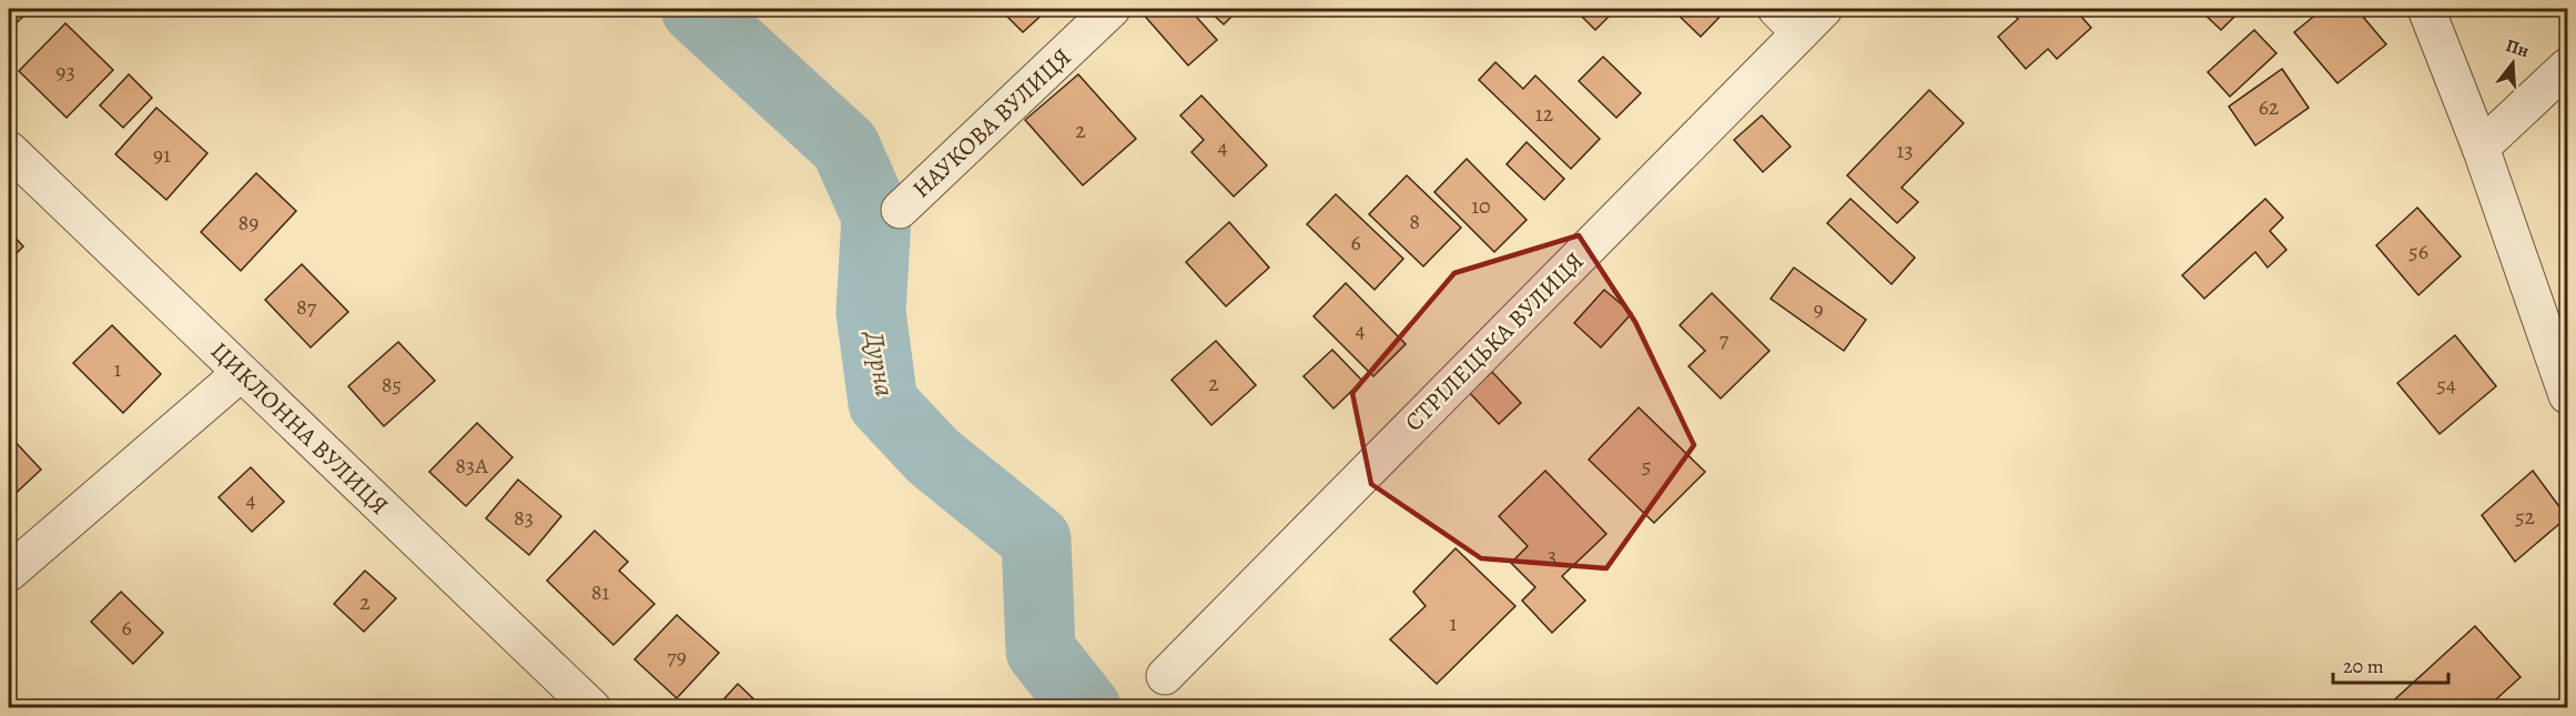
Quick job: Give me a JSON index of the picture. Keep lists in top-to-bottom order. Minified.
{"streets":{"street":["НАУКОВА ВУЛИЦЯ","СТРІЛЕЦЬКА ВУЛИЦЯ","ЦИКЛОННА ВУЛИЦЯ"]},"water":["Дурна"],"house_numbers":["93","62","12","2","4","13","91","10","8","89","6","56","87","9","4","7","1","2","85","54","83А","5","4","52","83","3","81","2","1","6","79"],"scale_bar":"20 m","north":"top"}
